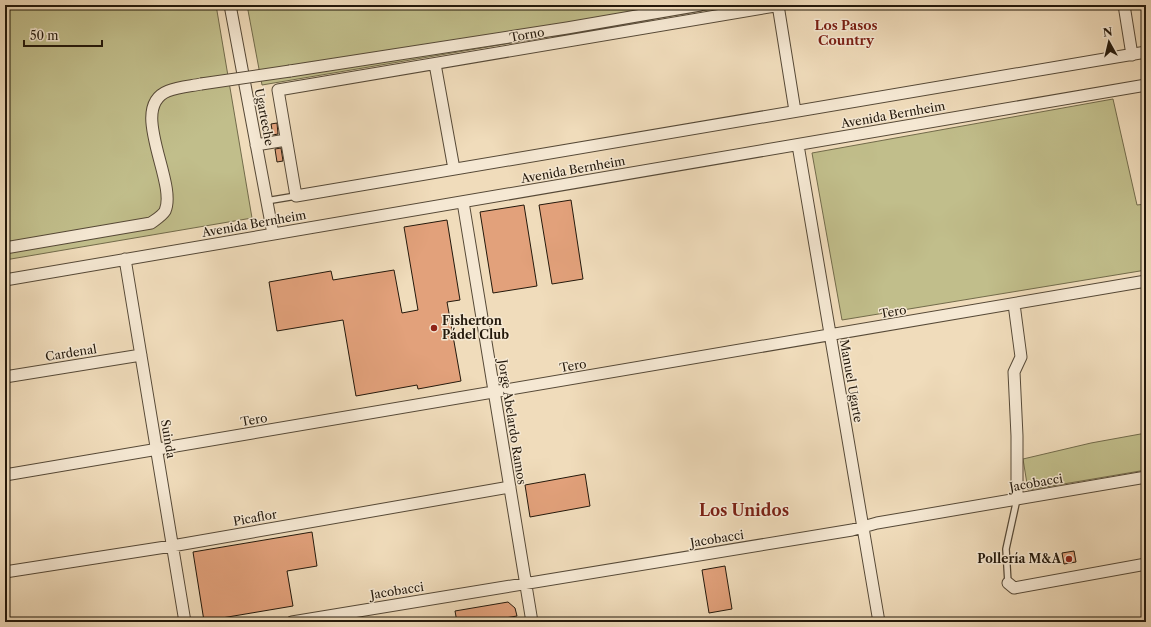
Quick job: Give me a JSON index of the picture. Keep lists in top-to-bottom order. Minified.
{"streets":{"street":["Torno","Avenida Bernheim","Ugarteche","Tero","Cardenal","Manuel Ugarte","Jorge Abelardo Ramos","Suinda","Jacobacci","Picaflor"]},"crossings":[["Avenida Bernheim","Ugarteche"],["Avenida Bernheim","Manuel Ugarte"],["Avenida Bernheim","Jorge Abelardo Ramos"],["Avenida Bernheim","Suinda"],["Tero","Manuel Ugarte"],["Tero","Jorge Abelardo Ramos"],["Tero","Suinda"],["Cardenal","Suinda"],["Manuel Ugarte","Jacobacci"],["Jorge Abelardo Ramos","Jacobacci"],["Jorge Abelardo Ramos","Picaflor"],["Suinda","Picaflor"]],"districts":["Los Pasos Country","Los Unidos"],"places":["Fisherton Pádel Club","Pollería M&A"],"scale_bar":"50 m","north":"top"}
